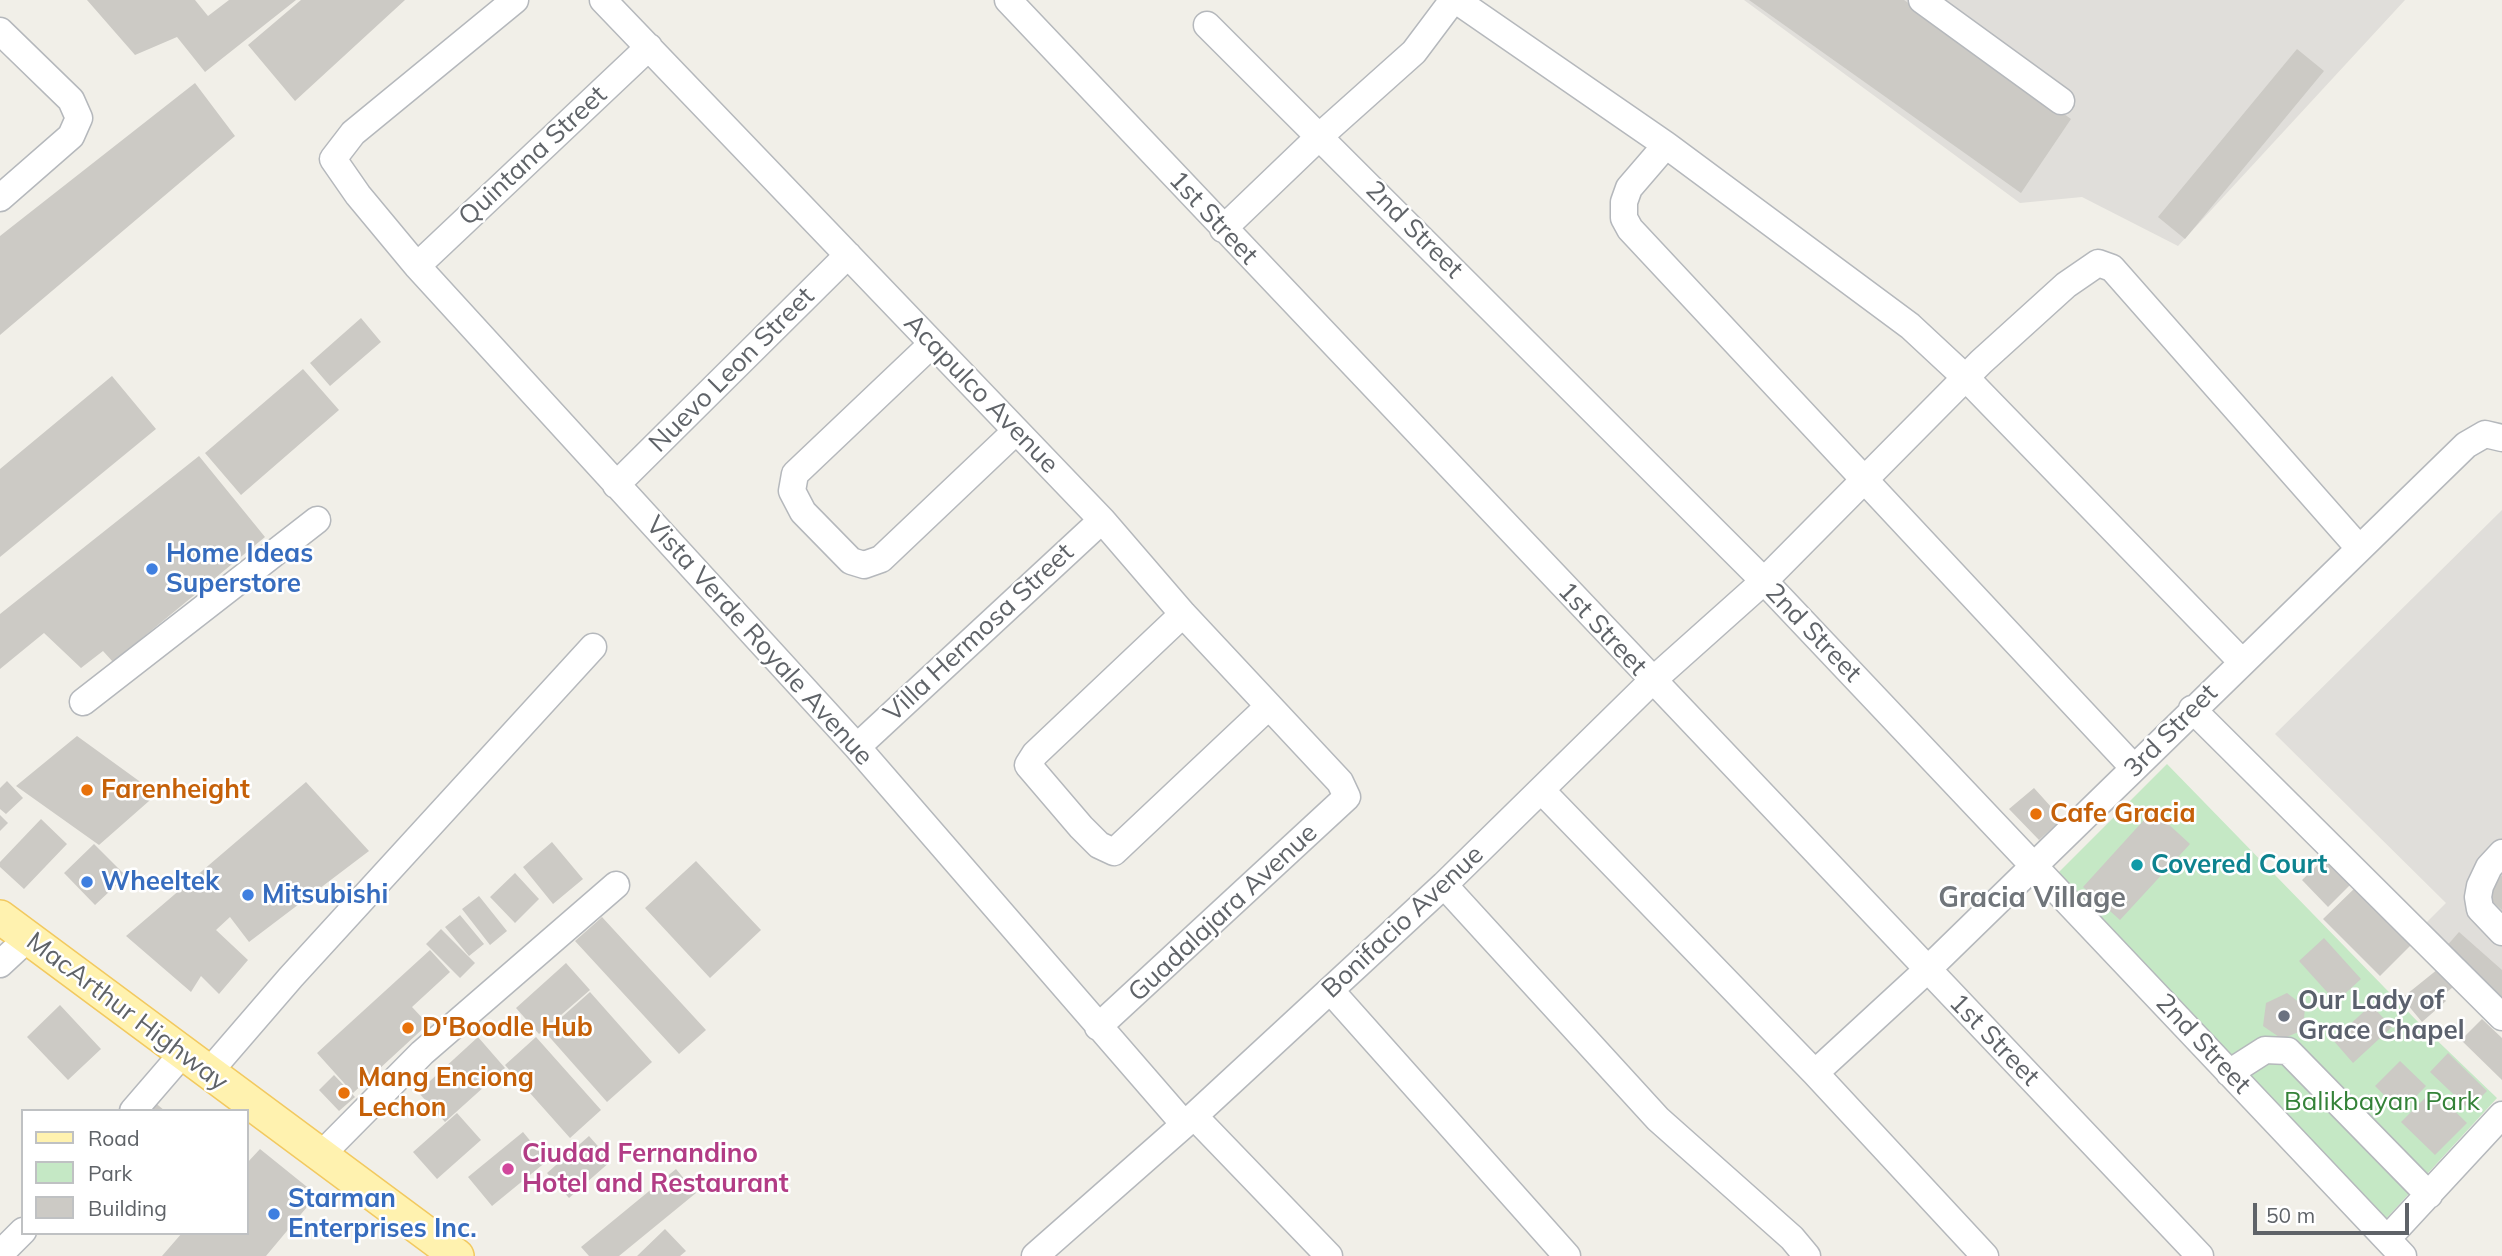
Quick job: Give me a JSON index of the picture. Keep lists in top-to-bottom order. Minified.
{"streets":{"main road":["MacArthur Highway"],"street":["Quintana Street","1st Street","2nd Street","Nuevo Leon Street","Acapulco Avenue","Villa Hermosa Street","Vista Verde Royale Avenue","3rd Street","Guadalajara Avenue","Bonifacio Avenue"]},"crossings":[["Quintana Street","Acapulco Avenue"],["Quintana Street","Vista Verde Royale Avenue"],["1st Street","3rd Street"],["1st Street","Bonifacio Avenue"],["2nd Street","3rd Street"],["2nd Street","Bonifacio Avenue"],["Nuevo Leon Street","Acapulco Avenue"],["Nuevo Leon Street","Vista Verde Royale Avenue"],["Acapulco Avenue","Villa Hermosa Street"],["Acapulco Avenue","Guadalajara Avenue"],["Villa Hermosa Street","Vista Verde Royale Avenue"],["Vista Verde Royale Avenue","Guadalajara Avenue"],["Vista Verde Royale Avenue","Bonifacio Avenue"],["3rd Street","Bonifacio Avenue"]],"districts":["Gracia Village"],"parks":["Balikbayan Park"],"places":["Home Ideas Superstore","Farenheight","Cafe Gracia","Covered Court","Wheeltek","Mitsubishi","Our Lady of Grace Chapel","D'Boodle Hub","Mang Enciong Lechon","Ciudad Fernandino Hotel and Restaurant","Starman Enterprises Inc."],"legend":["Road","Park","Building"],"scale_bar":"50 m"}
